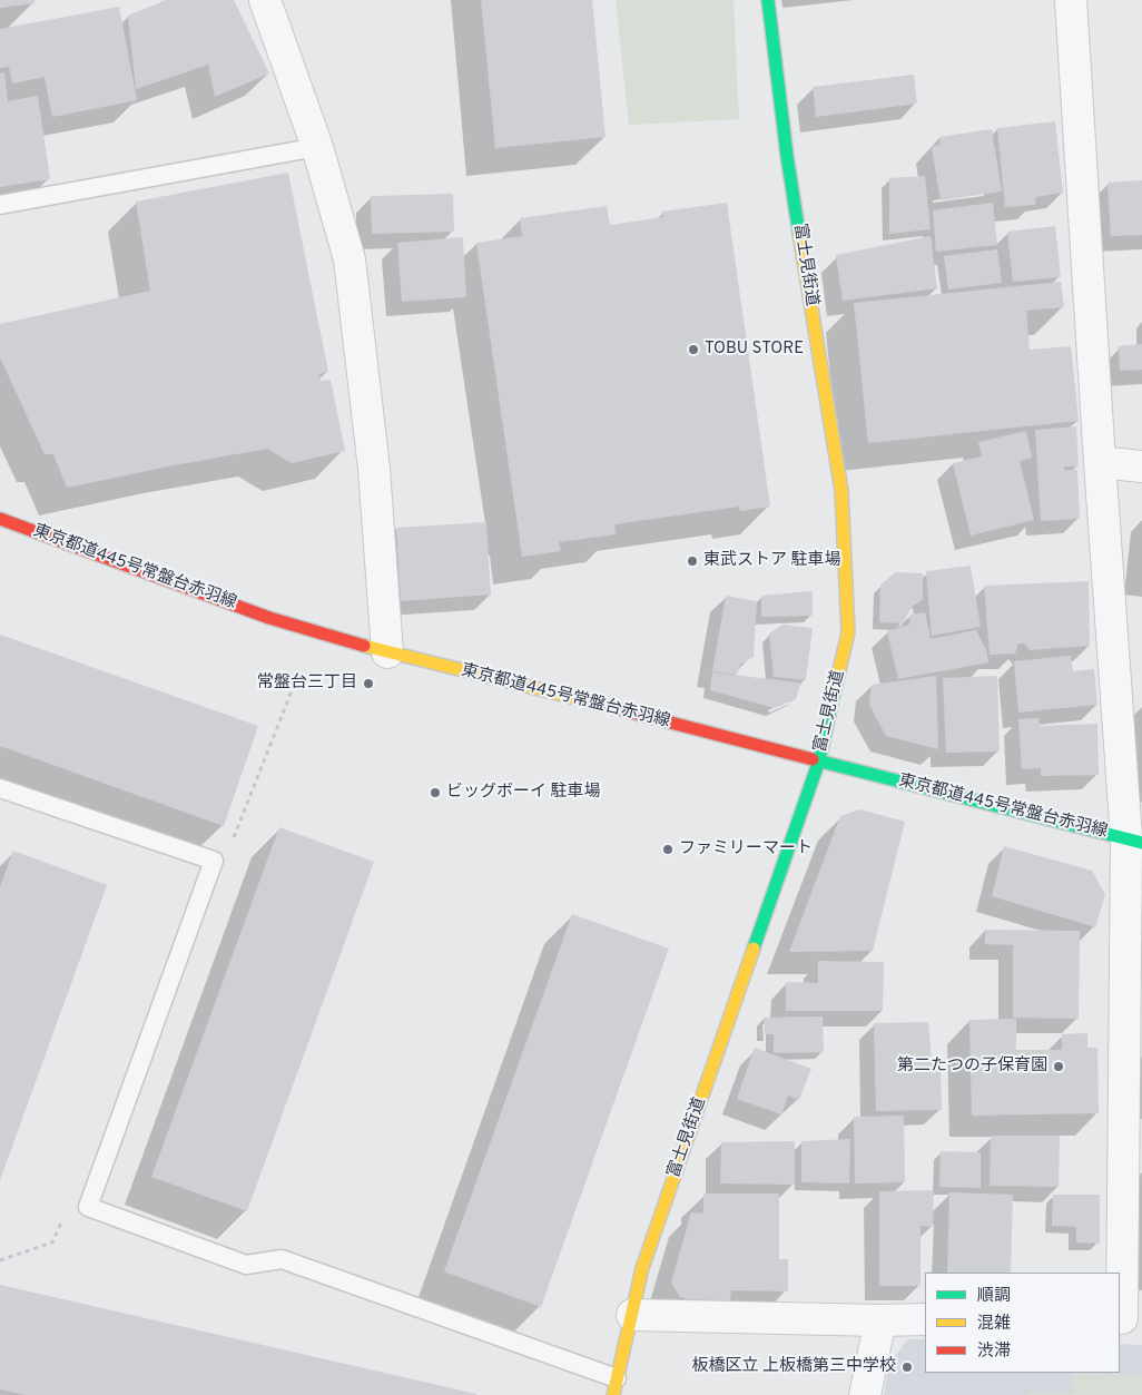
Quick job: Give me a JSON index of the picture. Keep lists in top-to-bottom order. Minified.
{"streets":{"street":["富士見街道","東京都道445号常盤台赤羽線"]},"crossings":[["富士見街道","東京都道445号常盤台赤羽線"]],"places":["TOBU STORE","東武ストア 駐車場","常盤台三丁目","ビッグボーイ 駐車場","ファミリーマート","第二たつの子保育園","板橋区立 上板橋第三中学校"],"legend":["順調","混雑","渋滞"]}
